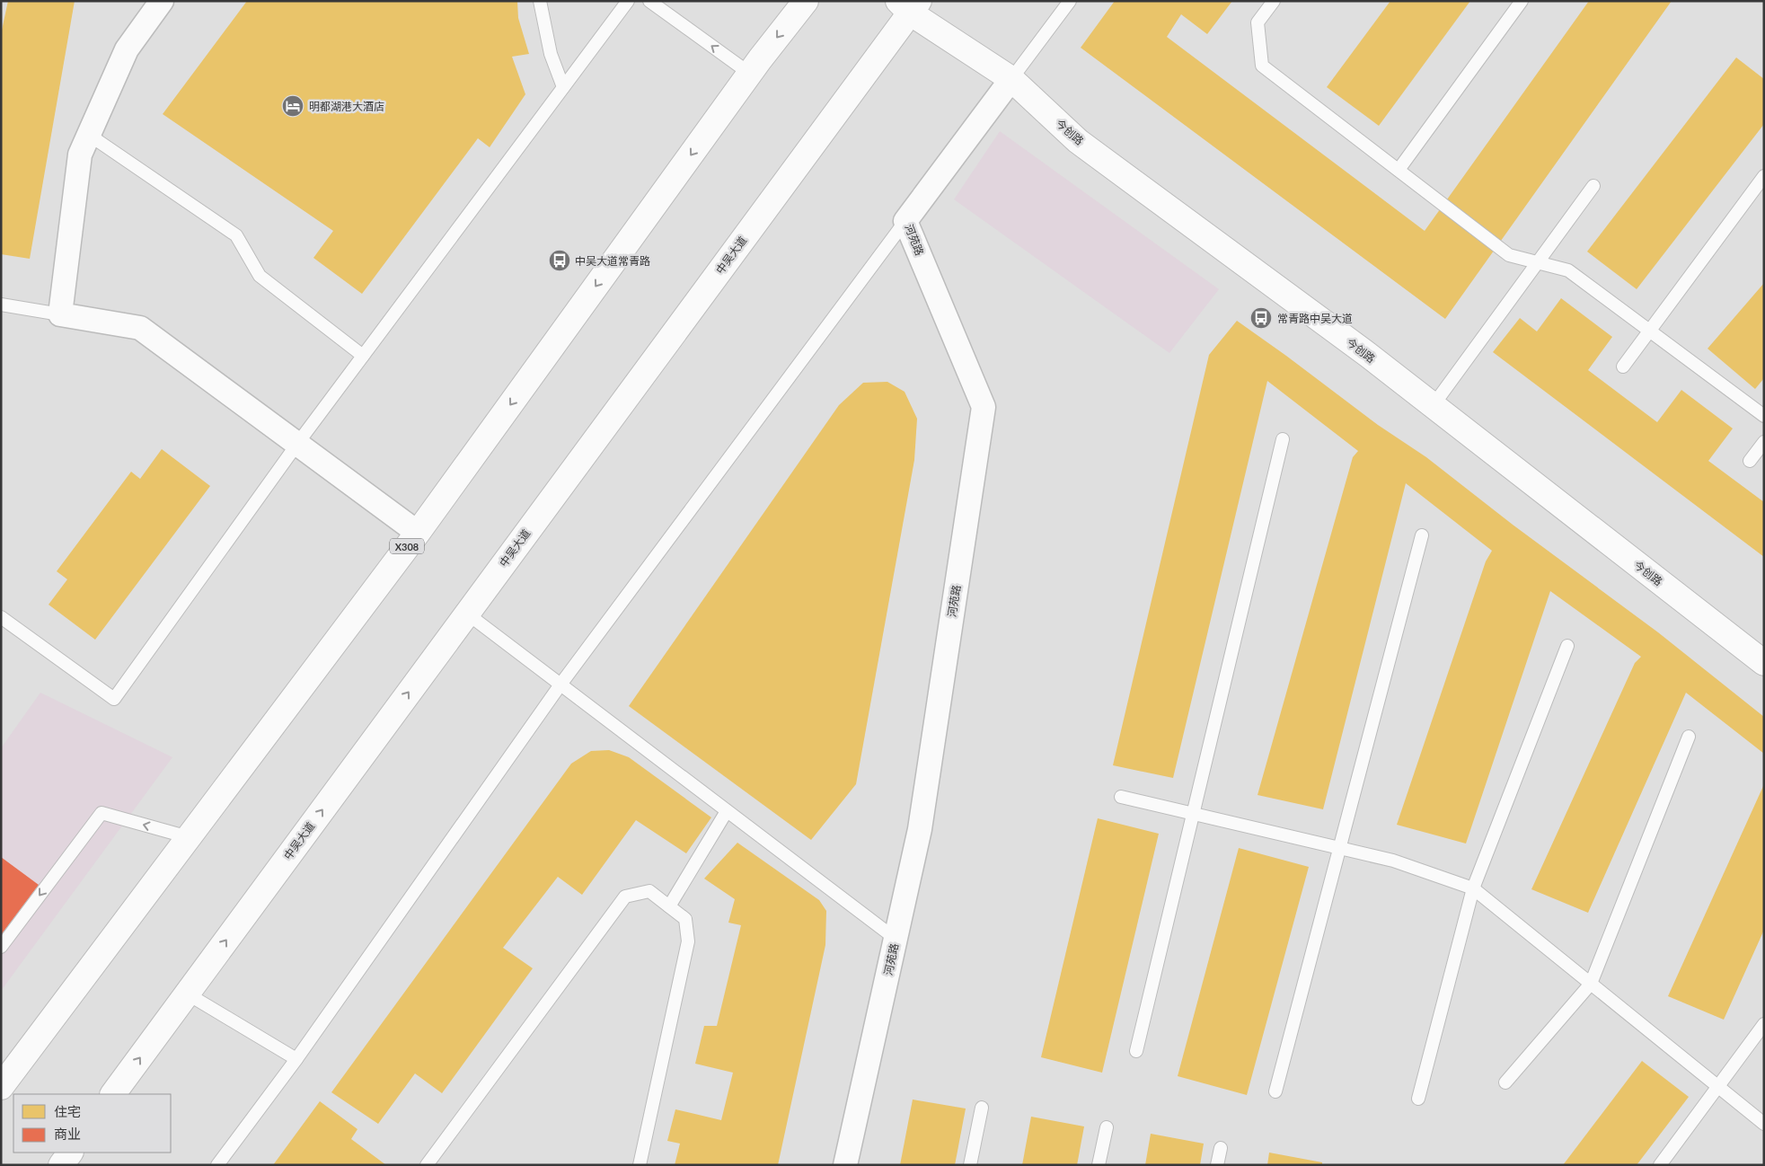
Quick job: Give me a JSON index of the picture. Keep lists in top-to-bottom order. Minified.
{"streets":{"main road":["今创路","中吴大道","X308"],"street":["河苑路"]},"crossings":[["今创路","河苑路"],["今创路","中吴大道"]],"places":{"hotel":["明都湖港大酒店"],"bus stop":["中吴大道常青路","常青路中吴大道"]},"legend":["住宅","商业"]}
